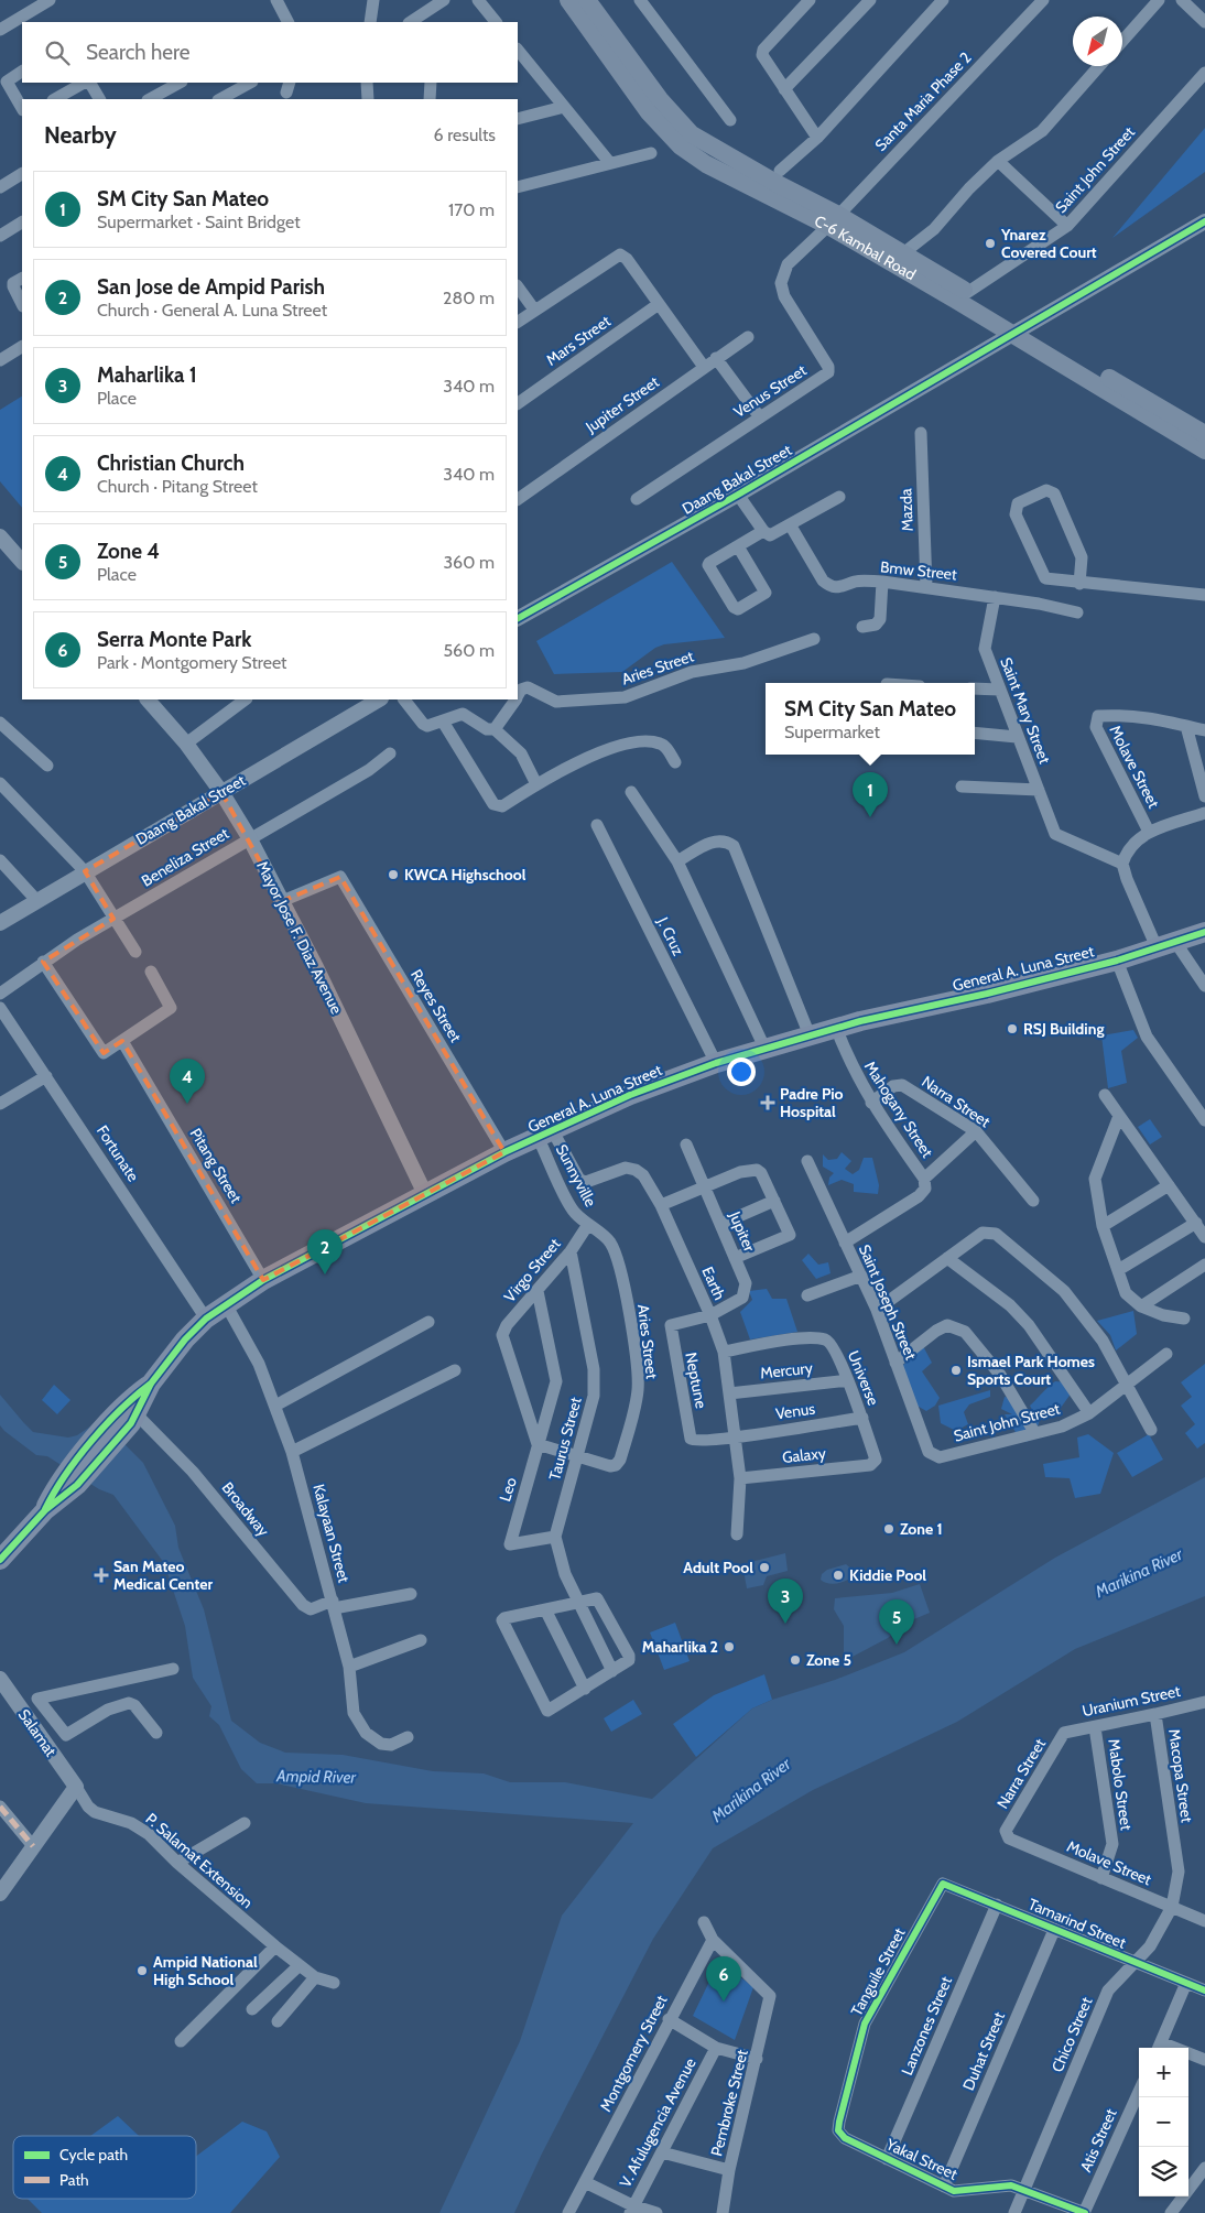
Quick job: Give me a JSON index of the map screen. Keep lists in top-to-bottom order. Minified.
{"streets":{"main road":["C-6 Kambal Road","General A. Luna Street"],"street":["Santa Maria Phase 2","Saint John Street","Mars Street","Venus Street","Jupiter Street","Daang Bakal Street","Mazda","Bmw Street","Aries Street","Saint Mary Street","Molave Street","Beneliza Street","J. Cruz","Mayor Jose F. Diaz Avenue","Reyes Street","Narra Street","Mahogany Street","Fortunate","Pitang Street","Sunnyville","Jupiter","Virgo Street","Earth","Saint Joseph Street","Mercury","Universe","Neptune","Venus","Taurus Street","Galaxy","Leo","Broadway","Kalayaan Street","Uranium Street","Salamat","Macopa Street","Mabolo Street","P. Salamat Extension","Tamarind Street","Tanguile Street","Lanzones Street","Chico Street","Duhat Street","Montgomery Street","Pembroke Street","V. Afulugencia Avenue","Atis Street","Yakal Street"]},"crossings":[["Santa Maria Phase 2","C-6 Kambal Road"],["Santa Maria Phase 2","Venus Street"],["Saint John Street","C-6 Kambal Road"],["Saint John Street","Saint Joseph Street"],["C-6 Kambal Road","Venus Street"],["C-6 Kambal Road","Daang Bakal Street"],["Daang Bakal Street","Mayor Jose F. Diaz Avenue"],["Mazda","Bmw Street"],["Bmw Street","Saint Mary Street"],["Aries Street","Sunnyville"],["Aries Street","Virgo Street"],["Aries Street","Taurus Street"],["Molave Street","Narra Street"],["Molave Street","Macopa Street"],["Molave Street","Mabolo Street"],["Molave Street","Chico Street"],["Beneliza Street","Mayor Jose F. Diaz Avenue"],["J. Cruz","General A. Luna Street"],["Mayor Jose F. Diaz Avenue","General A. Luna Street"],["Mayor Jose F. Diaz Avenue","Reyes Street"],["General A. Luna Street","Reyes Street"],["General A. Luna Street","Mahogany Street"],["General A. Luna Street","Fortunate"],["General A. Luna Street","Pitang Street"],["General A. Luna Street","Sunnyville"],["General A. Luna Street","Earth"],["General A. Luna Street","Broadway"],["General A. Luna Street","Kalayaan Street"],["Narra Street","Mahogany Street"],["Narra Street","Uranium Street"],["Sunnyville","Virgo Street"],["Sunnyville","Earth"],["Jupiter","Earth"],["Jupiter","Neptune"],["Virgo Street","Taurus Street"],["Virgo Street","Leo"],["Earth","Mercury"],["Earth","Universe"],["Earth","Neptune"],["Earth","Venus"],["Earth","Galaxy"],["Mercury","Universe"],["Universe","Venus"],["Universe","Galaxy"],["Neptune","Venus"],["Taurus Street","Leo"],["Broadway","Kalayaan Street"],["Uranium Street","Macopa Street"],["Uranium Street","Mabolo Street"],["Salamat","P. Salamat Extension"],["Macopa Street","Chico Street"],["Tamarind Street","Tanguile Street"],["Tamarind Street","Lanzones Street"],["Tamarind Street","Chico Street"],["Tamarind Street","Duhat Street"],["Tanguile Street","Yakal Street"],["Lanzones Street","Yakal Street"],["Chico Street","Yakal Street"],["Duhat Street","Yakal Street"],["Montgomery Street","Pembroke Street"],["Atis Street","Yakal Street"]],"water":["Marikina River","Ampid River"],"places":{"other":["Ynarez Covered Court","KWCA Highschool","RSJ Building","Ismael Park Homes Sports Court","Zone 1","Adult Pool","Kiddie Pool","Maharlika 2","Zone 5","Ampid National High School"],"health":["Padre Pio Hospital","San Mateo Medical Center"]},"legend":["Cycle path","Path"],"north":"bottom left","page":{"search":"Search here","heading":["Nearby","6 results"],"list":[{"mark":"1","name":"SM City San Mateo","note":"Supermarket · Saint Bridget","value":"170 m"},{"mark":"2","name":"San Jose de Ampid Parish","note":"Church · General A. Luna Street","value":"280 m"},{"mark":"3","name":"Maharlika 1","note":"Place","value":"340 m"},{"mark":"4","name":"Christian Church","note":"Church · Pitang Street","value":"340 m"},{"mark":"5","name":"Zone 4","note":"Place","value":"360 m"},{"mark":"6","name":"Serra Monte Park","note":"Park · Montgomery Street","value":"560 m"}],"popup":["SM City San Mateo","Supermarket"],"pins":["1","4","2","3","5","6"],"map_buttons":["+","−"]}}
